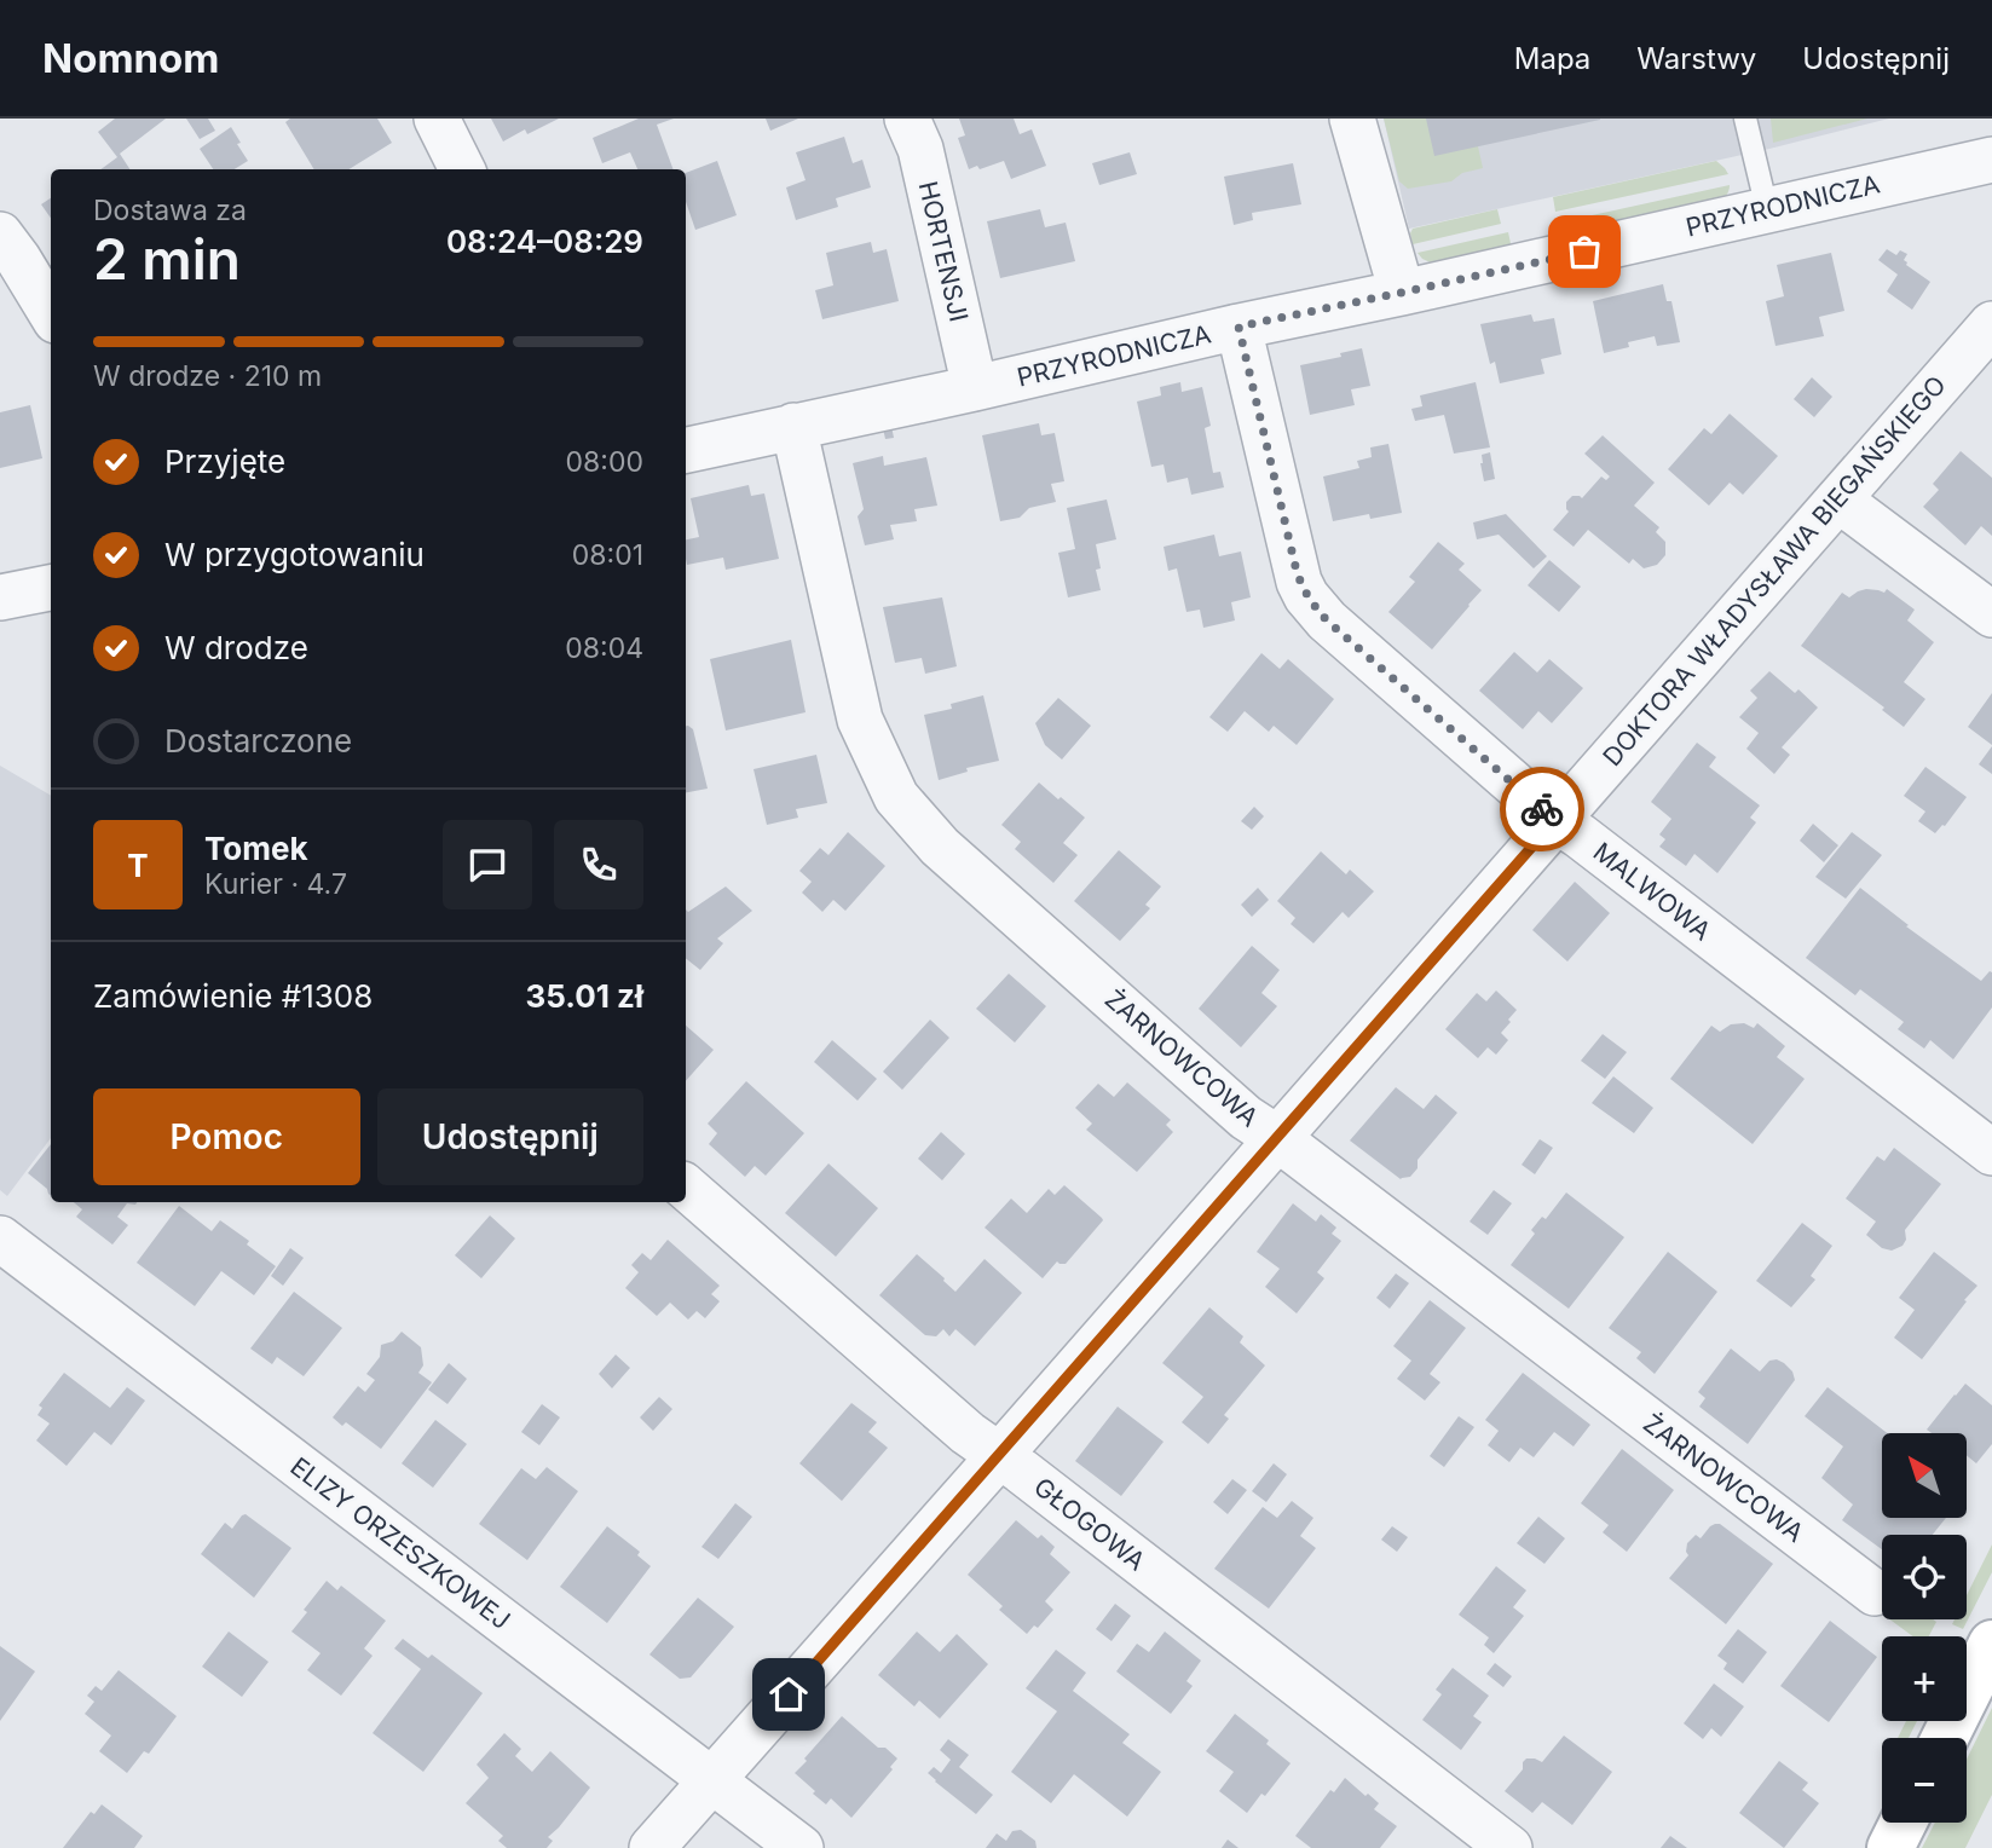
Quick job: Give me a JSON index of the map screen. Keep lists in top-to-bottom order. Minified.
{"streets":{"street":["PRZYRODNICZA","HORTENSJI","DOKTORA WŁADYSŁAWA BIEGAŃSKIEGO","MALWOWA","ŻARNOWCOWA","GŁOGOWA","ELIZY ORZESZKOWEJ"]},"crossings":[["PRZYRODNICZA","HORTENSJI"],["PRZYRODNICZA","MALWOWA"],["PRZYRODNICZA","ŻARNOWCOWA"],["DOKTORA WŁADYSŁAWA BIEGAŃSKIEGO","MALWOWA"],["DOKTORA WŁADYSŁAWA BIEGAŃSKIEGO","ŻARNOWCOWA"],["DOKTORA WŁADYSŁAWA BIEGAŃSKIEGO","GŁOGOWA"],["DOKTORA WŁADYSŁAWA BIEGAŃSKIEGO","ELIZY ORZESZKOWEJ"]],"north":"top left","page":{"header":"Nomnom","nav":["Mapa","Warstwy","Udostępnij"],"heading":["2 min","Dostawa za","08:24–08:29"],"panel":["Tomek","Kurier · 4.7","Zamówienie #1308","35.01 zł"],"bar":"W drodze · 210 m","list":[["Przyjęte","08:00"],["W przygotowaniu","08:01"],["W drodze","08:04"],"Dostarczone"],"round":"T","buttons":["Pomoc","Udostępnij"],"map_buttons":["+","−"]}}
